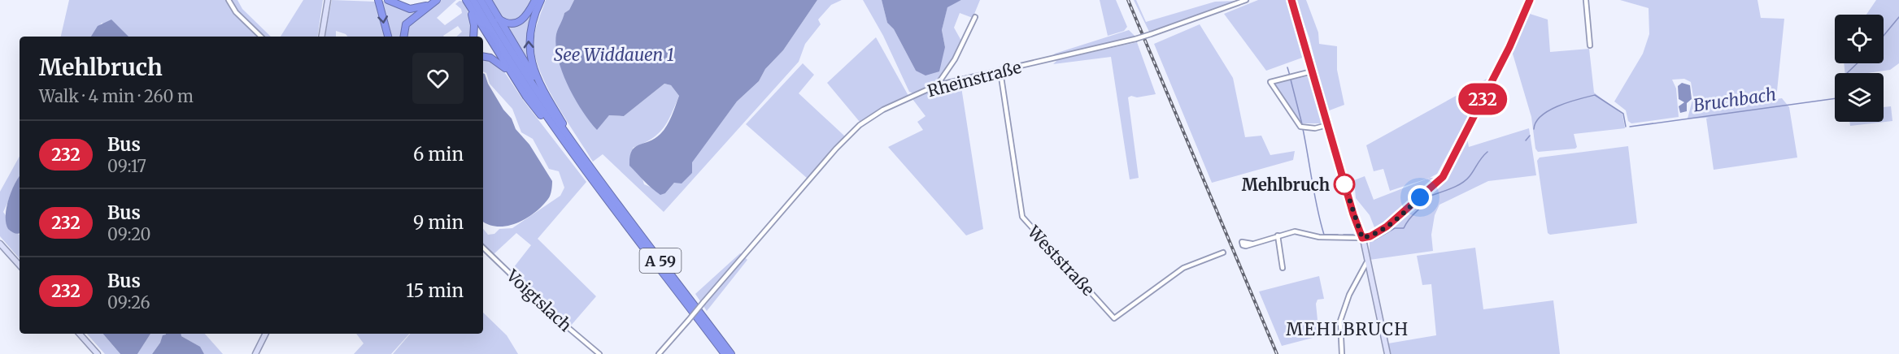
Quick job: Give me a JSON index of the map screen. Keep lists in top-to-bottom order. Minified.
{"streets":{"highway":["A 59"],"street":["Rheinstraße","Weststraße","Voigtslach"]},"crossings":[["Rheinstraße","Weststraße"]],"districts":["MEHLBRUCH"],"water":["See Widdauen 1","Bruchbach"],"places":["Mehlbruch"],"lines":["bus line 232"],"page":{"on_map":"232","heading":["Mehlbruch","Walk · 4 min · 260 m"],"list":[{"mark":"232","name":"Bus","note":"09:17","value":"6 min"},{"mark":"232","name":"Bus","note":"09:20","value":"9 min"},{"mark":"232","name":"Bus","note":"09:26","value":"15 min"}]}}
